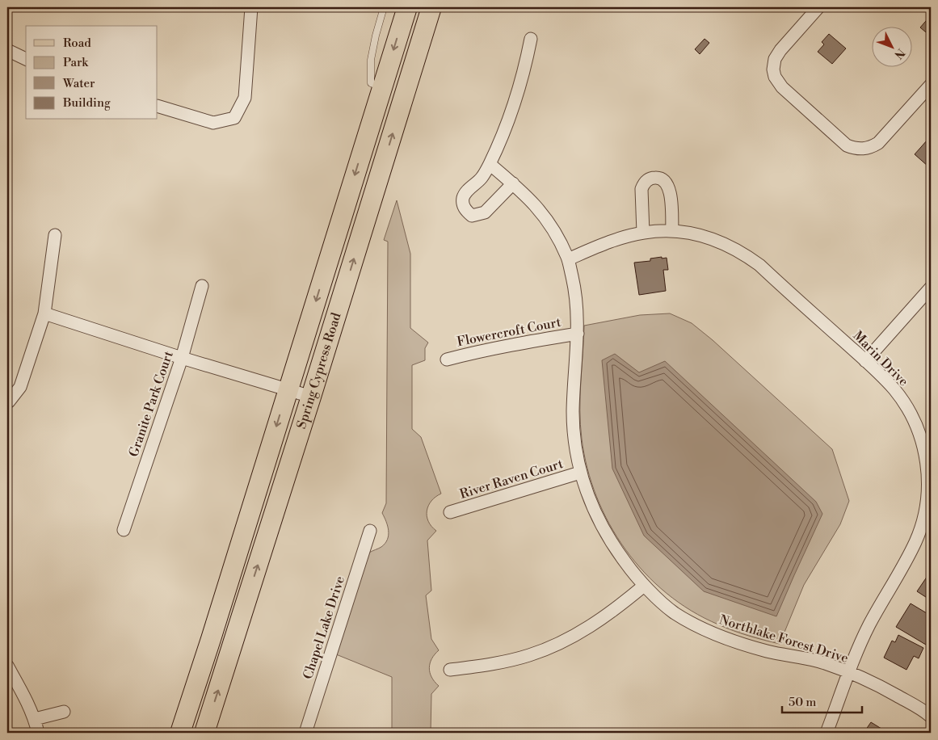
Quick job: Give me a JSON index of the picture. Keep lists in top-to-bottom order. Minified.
{"streets":{"main road":["Spring Cypress Road"],"street":["Flowercroft Court","Marin Drive","Granite Park Court","River Raven Court","Chapel Lake Drive","Northlake Forest Drive"]},"crossings":[["Flowercroft Court","Northlake Forest Drive"],["Marin Drive","Northlake Forest Drive"],["River Raven Court","Northlake Forest Drive"]],"legend":["Road","Park","Water","Building"],"scale_bar":"50 m","north":"bottom right"}
